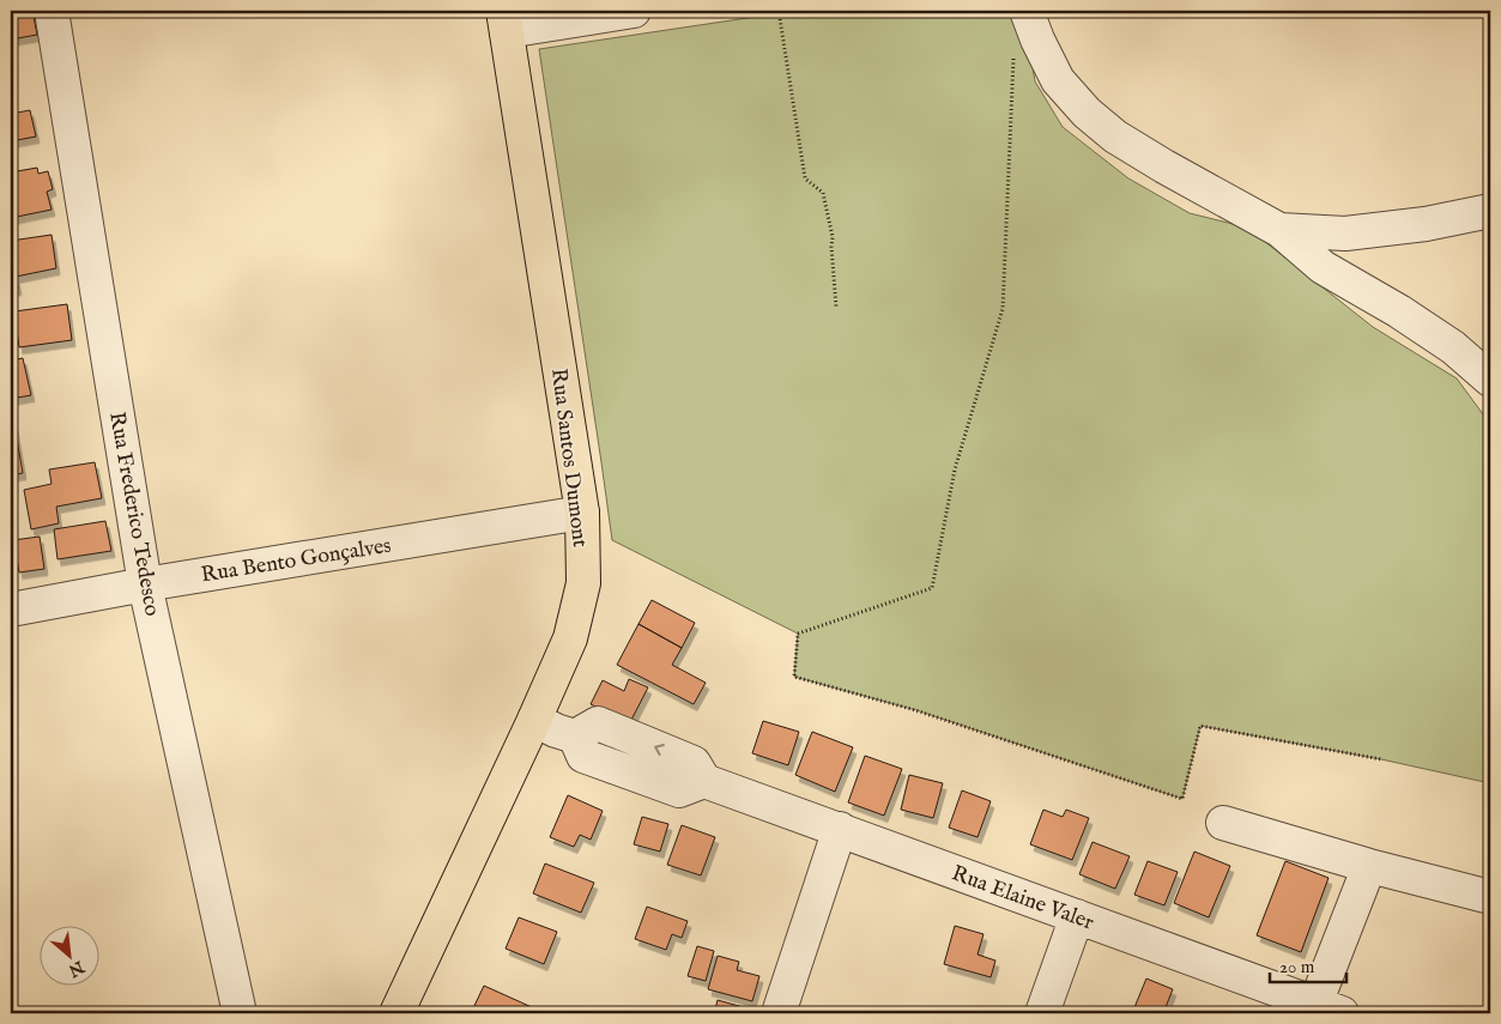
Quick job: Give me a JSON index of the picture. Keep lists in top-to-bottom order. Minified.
{"streets":{"main road":["Rua Santos Dumont"],"street":["Rua Frederico Tedesco","Rua Bento Gonçalves","Rua Elaine Valer"]},"crossings":[["Rua Santos Dumont","Rua Bento Gonçalves"],["Rua Santos Dumont","Rua Elaine Valer"],["Rua Frederico Tedesco","Rua Bento Gonçalves"]],"scale_bar":"20 m","north":"bottom right"}
